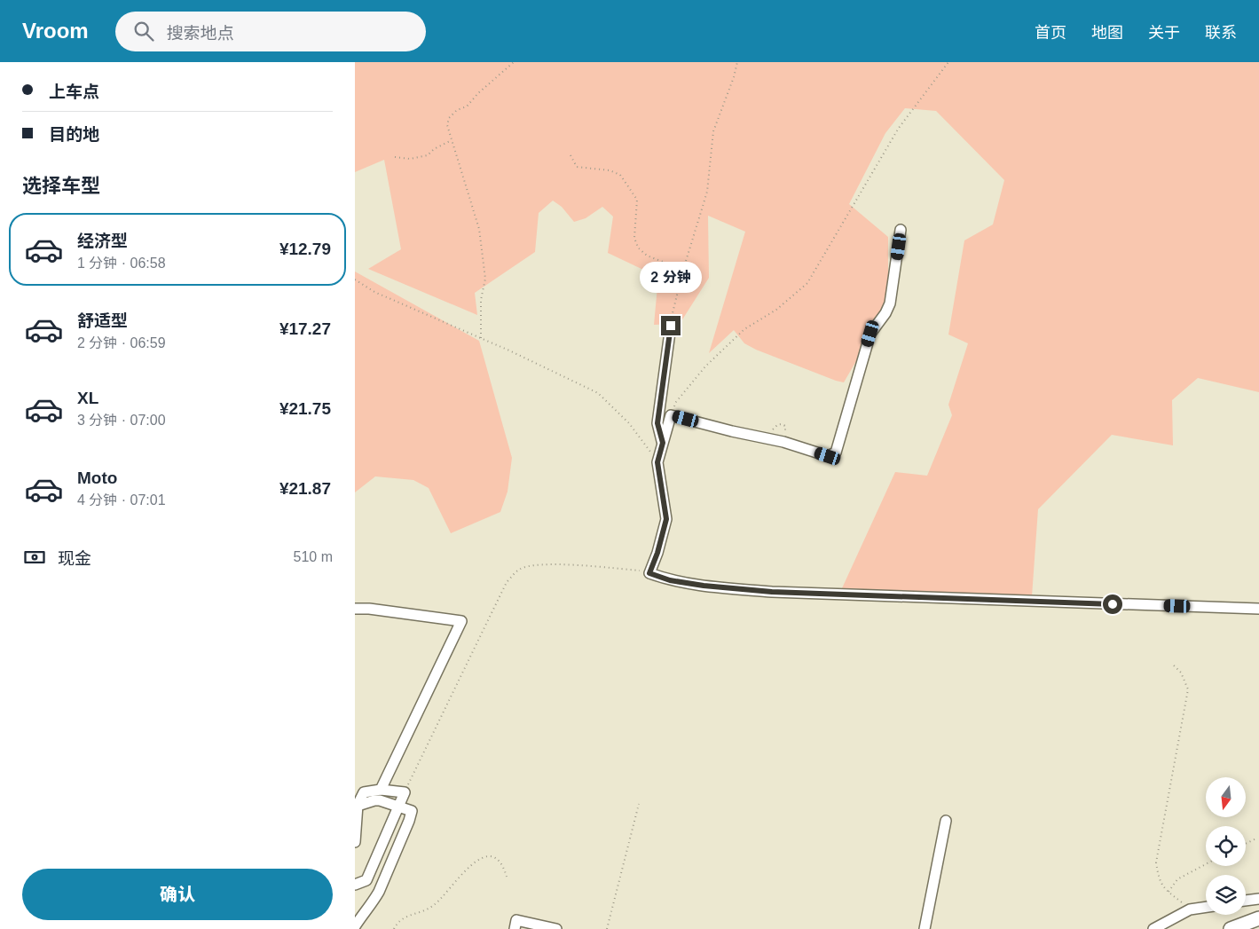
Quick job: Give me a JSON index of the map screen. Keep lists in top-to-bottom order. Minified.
{"north":"bottom","page":{"header":"Vroom","search":"搜索地点","nav":["首页","地图","关于","联系"],"banner":["上车点","目的地"],"heading":"选择车型","list":[{"name":"经济型","note":"1 分钟 · 06:58","value":"¥12.79"},{"name":"舒适型","note":"2 分钟 · 06:59","value":"¥17.27"},{"name":"XL","note":"3 分钟 · 07:00","value":"¥21.75"},{"name":"Moto","note":"4 分钟 · 07:01","value":"¥21.87"}],"bubble":"2 分钟","pay":["现金","510 m"],"buttons":"确认"}}
